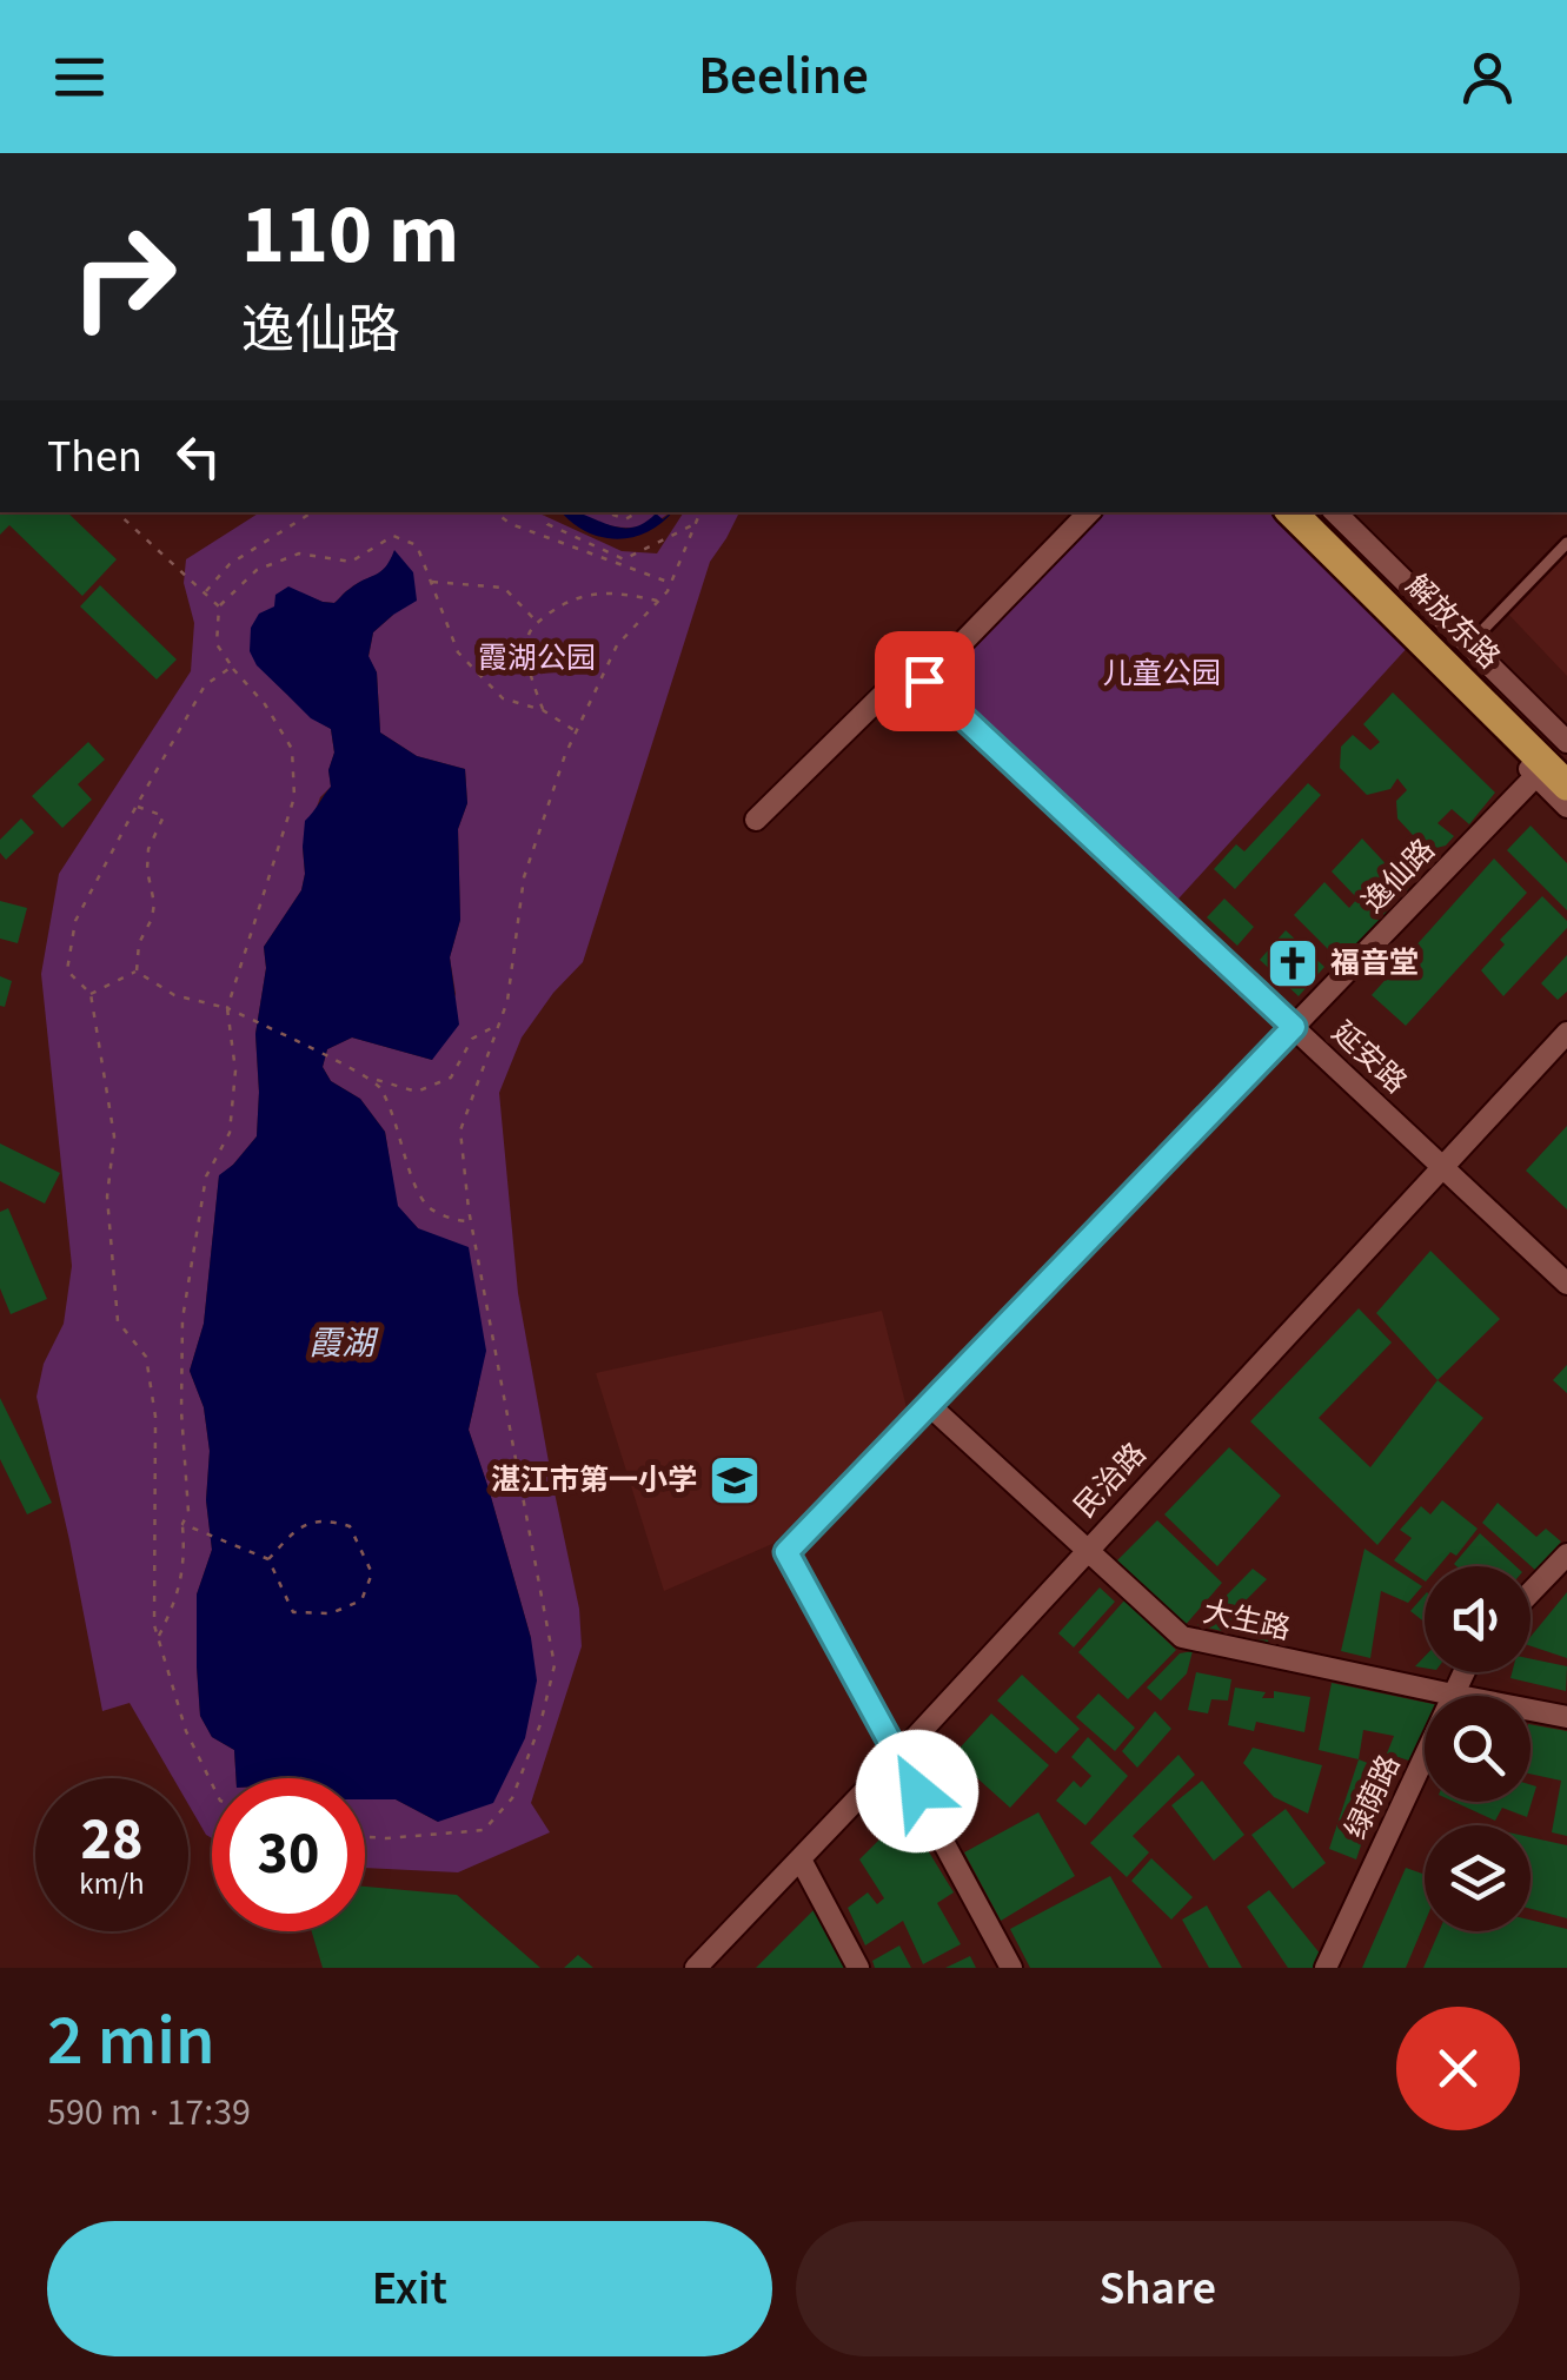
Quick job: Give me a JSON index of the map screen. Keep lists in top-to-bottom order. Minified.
{"streets":{"main road":["解放东路"],"street":["逸仙路","延安路","民治路","大生路","绿荫路"]},"crossings":[["解放东路","逸仙路"],["逸仙路","延安路"],["逸仙路","民治路"],["逸仙路","大生路"],["延安路","民治路"],["民治路","大生路"],["大生路","绿荫路"]],"water":["霞湖"],"parks":["霞湖公园","儿童公园"],"places":{"church":["福音堂"],"school or university":["湛江市第一小学"]},"page":{"header":"Beeline","turn":["110 m","逸仙路"],"then":"Then","speed":"28 km/h","limit":"30","heading":["2 min","590 m · 17:39"],"buttons":["Exit","Share"]}}
